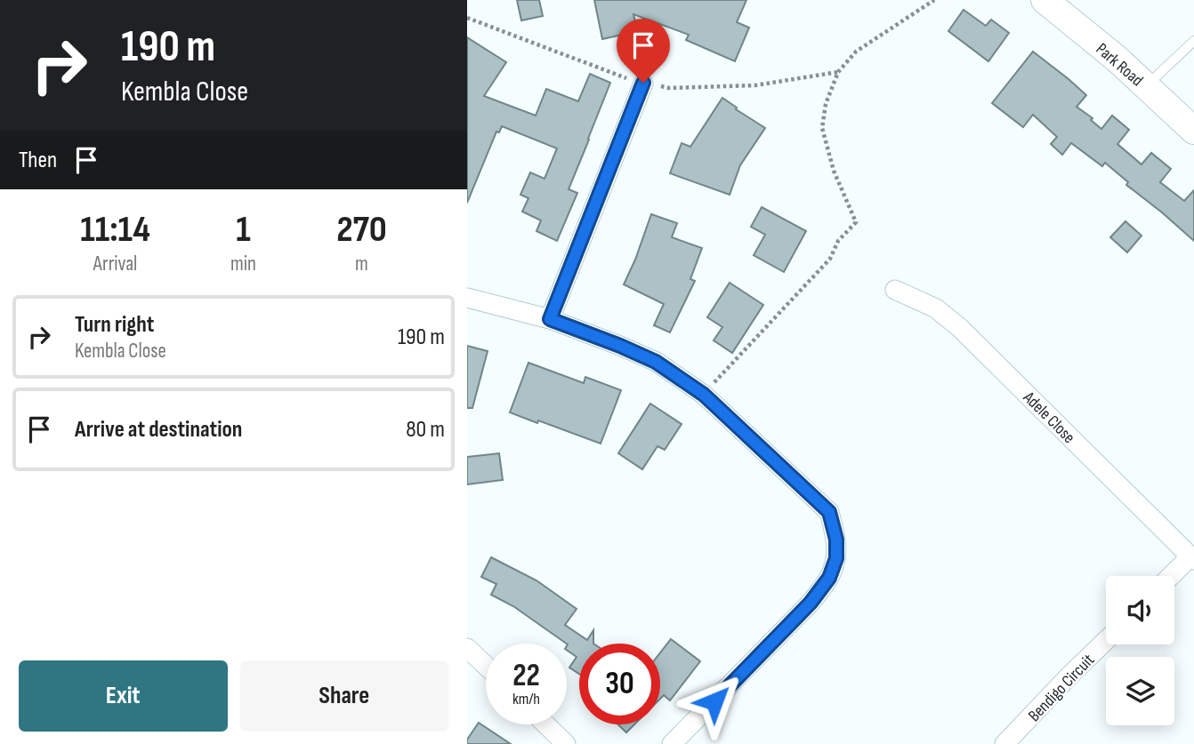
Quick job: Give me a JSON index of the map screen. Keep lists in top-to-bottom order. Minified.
{"streets":{"street":["Park Road","Adele Close","Bendigo Circuit"]},"page":{"turn":["190 m","Kembla Close"],"then":"Then","eta":["11:14","Arrival","1","min","270","m"],"list":[{"name":"Turn right","note":"Kembla Close","value":"190 m"},{"name":"Arrive at destination","value":"80 m"}],"speed":"22 km/h","limit":"30","buttons":["Exit","Share"]}}
